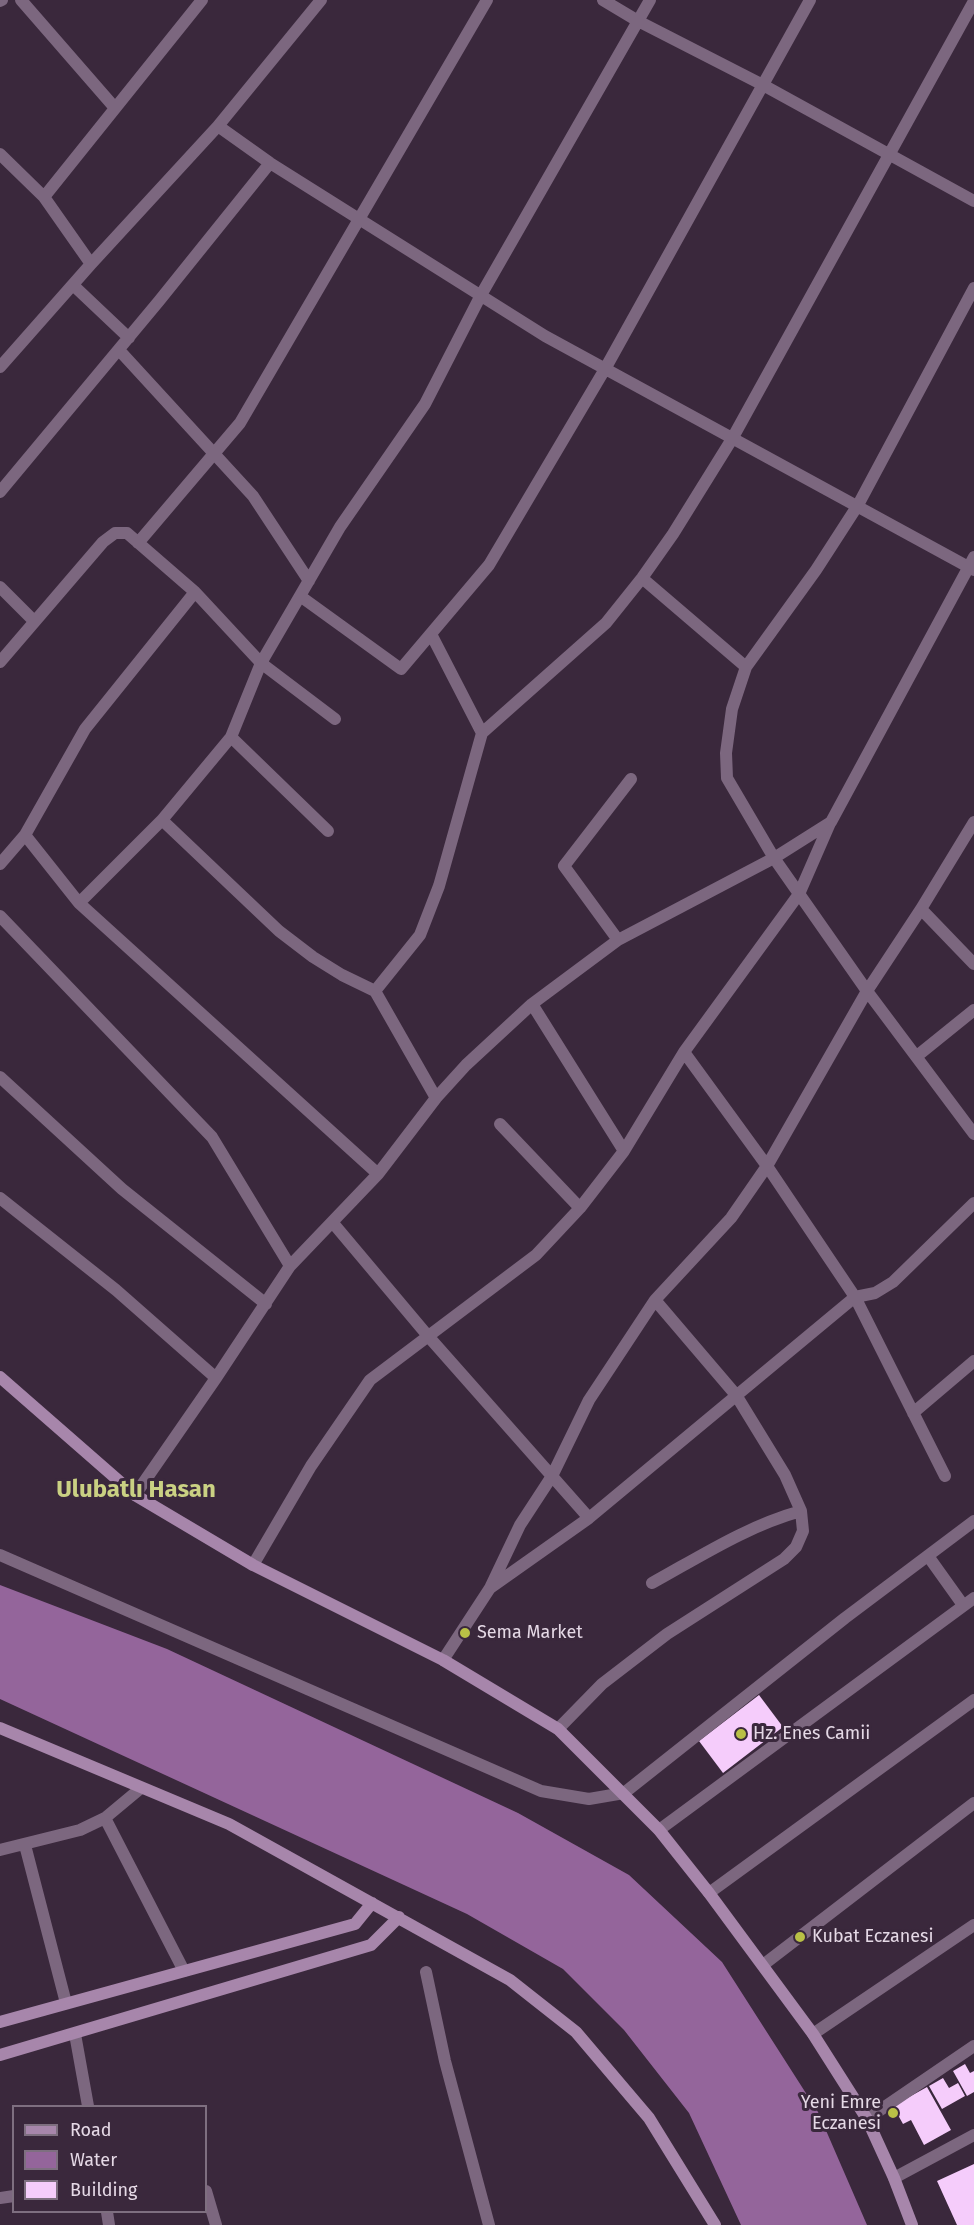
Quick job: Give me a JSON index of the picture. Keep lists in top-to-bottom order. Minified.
{"districts":["Ulubatlı Hasan"],"places":["Sema Market","Hz. Enes Camii","Kubat Eczanesi","Yeni Emre Eczanesi"],"legend":["Road","Water","Building"]}
